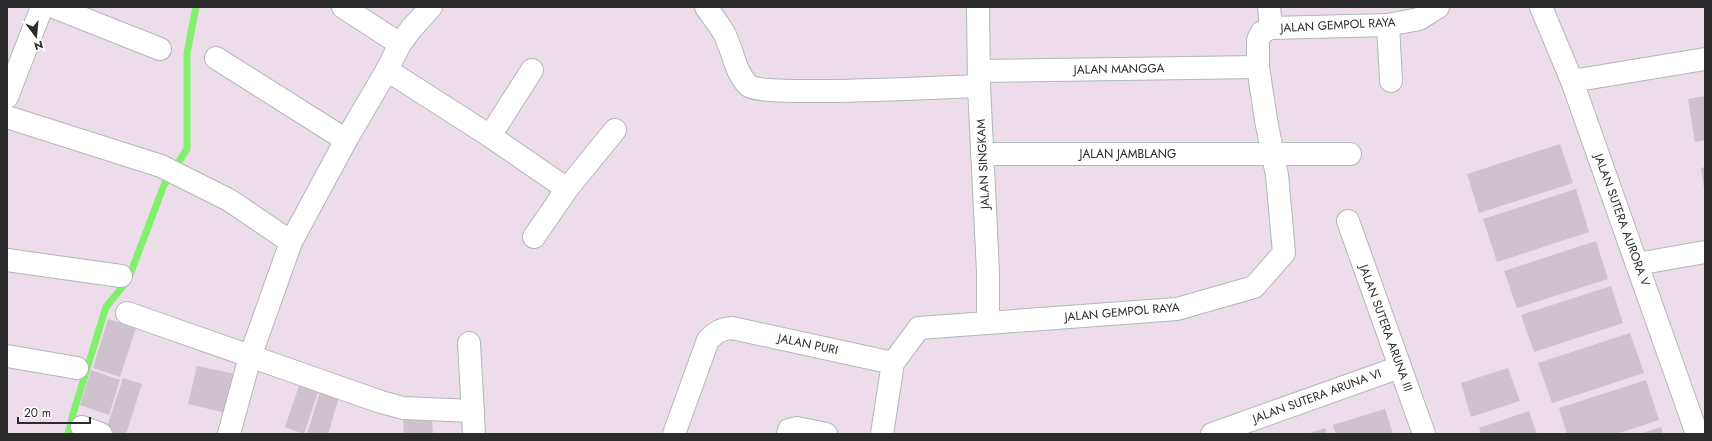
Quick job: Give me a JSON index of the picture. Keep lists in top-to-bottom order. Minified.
{"streets":{"street":["JALAN GEMPOL RAYA","JALAN MANGGA","JALAN JAMBLANG","JALAN SINGKAM","JALAN SUTERA AURORA V","JALAN SUTERA ARUNA III","JALAN PURI","JALAN SUTERA ARUNA VI"]},"crossings":[["JALAN GEMPOL RAYA","JALAN MANGGA"],["JALAN GEMPOL RAYA","JALAN JAMBLANG"],["JALAN GEMPOL RAYA","JALAN SINGKAM"],["JALAN GEMPOL RAYA","JALAN PURI"],["JALAN MANGGA","JALAN SINGKAM"],["JALAN JAMBLANG","JALAN SINGKAM"],["JALAN SUTERA ARUNA III","JALAN SUTERA ARUNA VI"]],"scale_bar":"20 m","north":"bottom"}
